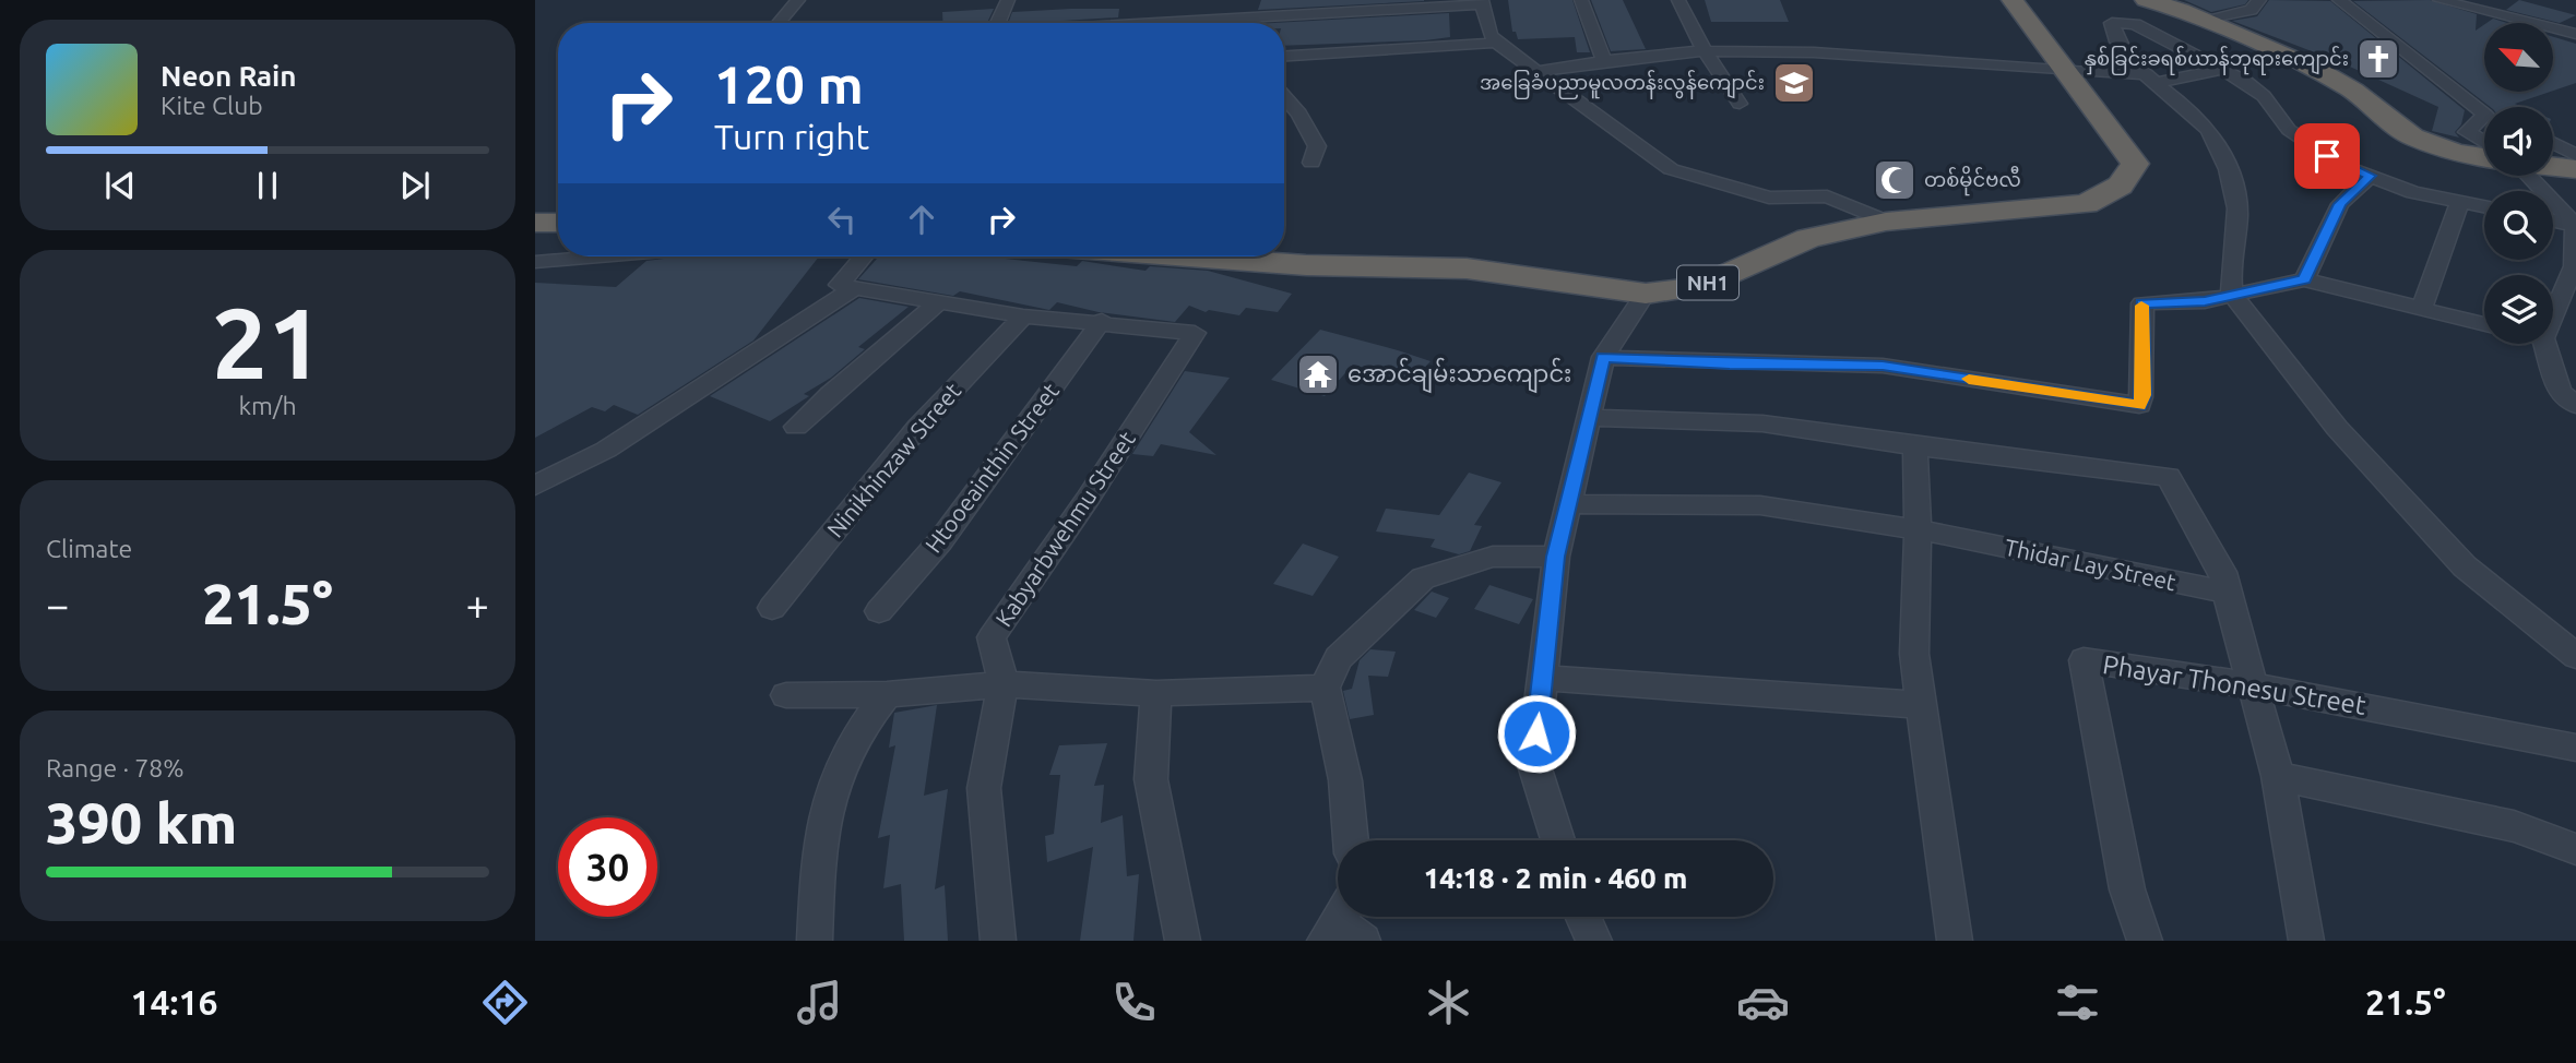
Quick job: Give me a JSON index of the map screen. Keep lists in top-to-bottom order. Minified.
{"streets":{"highway":["NH1"],"street":["Ninikhinzaw Street","Htooeainthin Street","Kabyarbwehmu Street","Thidar Lay Street","Phayar Thonesu Street"]},"crossings":[["Ninikhinzaw Street","Kabyarbwehmu Street"],["Htooeainthin Street","Kabyarbwehmu Street"]],"places":{"church":["နှစ်ခြင်းခရစ်ယာန်ဘုရားကျောင်း"],"school or university":["အခြေခံပညာမူလတန်းလွန်ကျောင်း"],"mosque":["တစ်မိုင်ဗလီ"],"temple":["အောင်ချမ်းသာကျောင်း"]},"north":"top left","page":{"turn":["120 m","Turn right"],"song":["Neon Rain","Kite Club"],"tile":[["21","km/h"],"Climate",["Range · 78%","390 km"]],"heat":["−","21.5°","+"],"limit":"30","trip":"14:18 · 2 min · 460 m","tabs":["14:16","21.5°"]}}
